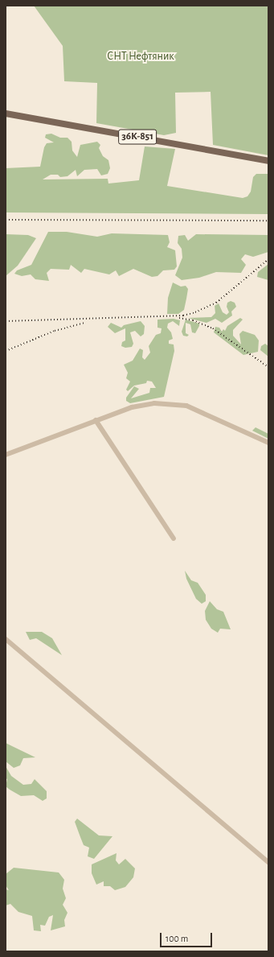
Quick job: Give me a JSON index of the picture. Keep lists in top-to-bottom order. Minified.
{"streets":{"main road":["36К-851"]},"parks":["СНТ Нефтяник"],"scale_bar":"100 m"}
